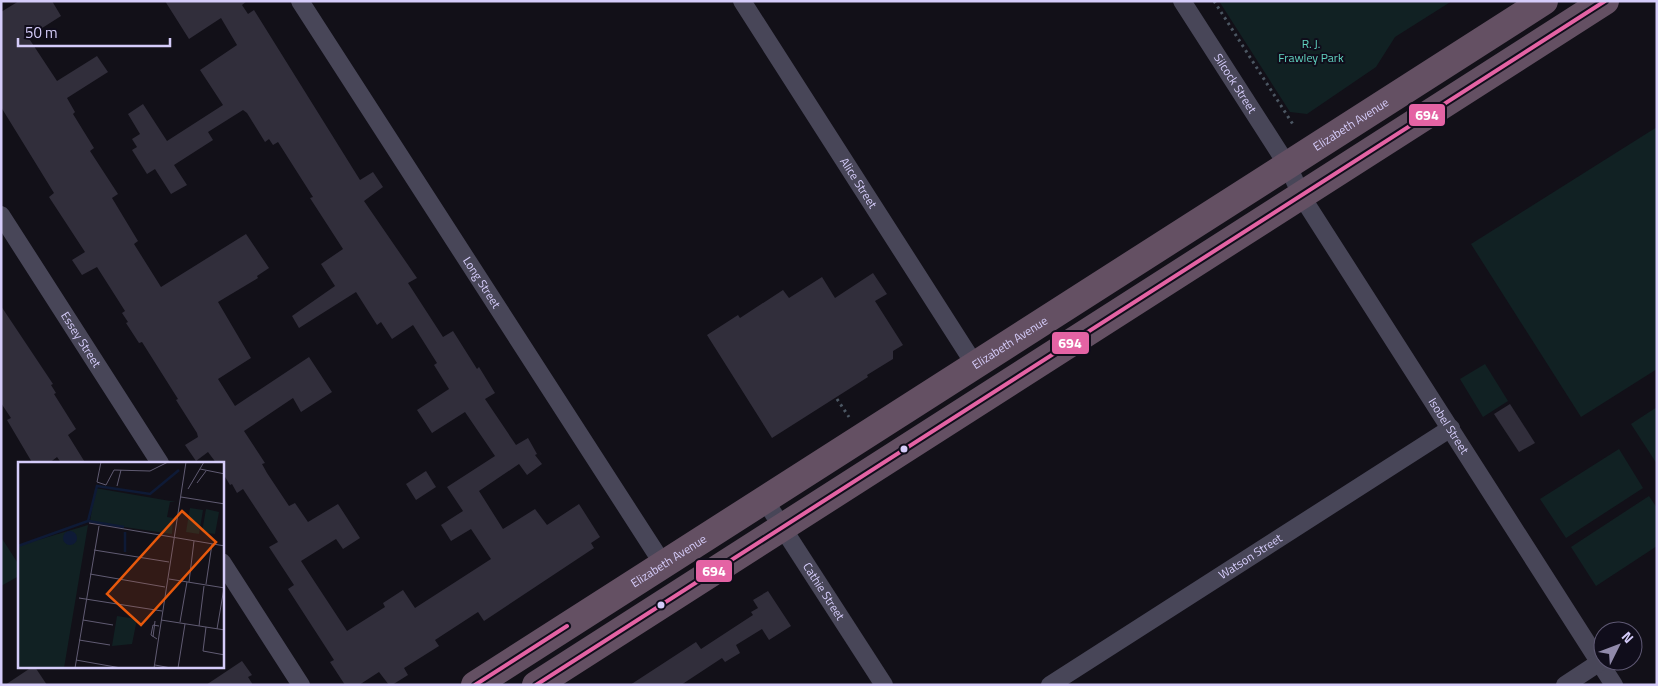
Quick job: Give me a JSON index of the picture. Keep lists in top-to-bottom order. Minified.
{"streets":{"highway":["Elizabeth Avenue"],"street":["Silcock Street","Alice Street","Long Street","Essey Street","Isobel Street","Watson Street","Cathie Street"]},"crossings":[["Silcock Street","Elizabeth Avenue"],["Silcock Street","Isobel Street"],["Elizabeth Avenue","Alice Street"],["Elizabeth Avenue","Long Street"],["Elizabeth Avenue","Isobel Street"],["Elizabeth Avenue","Cathie Street"],["Isobel Street","Watson Street"]],"parks":["R. J. Frawley Park"],"lines":["transit line 694"],"scale_bar":"50 m","north":"top right"}
